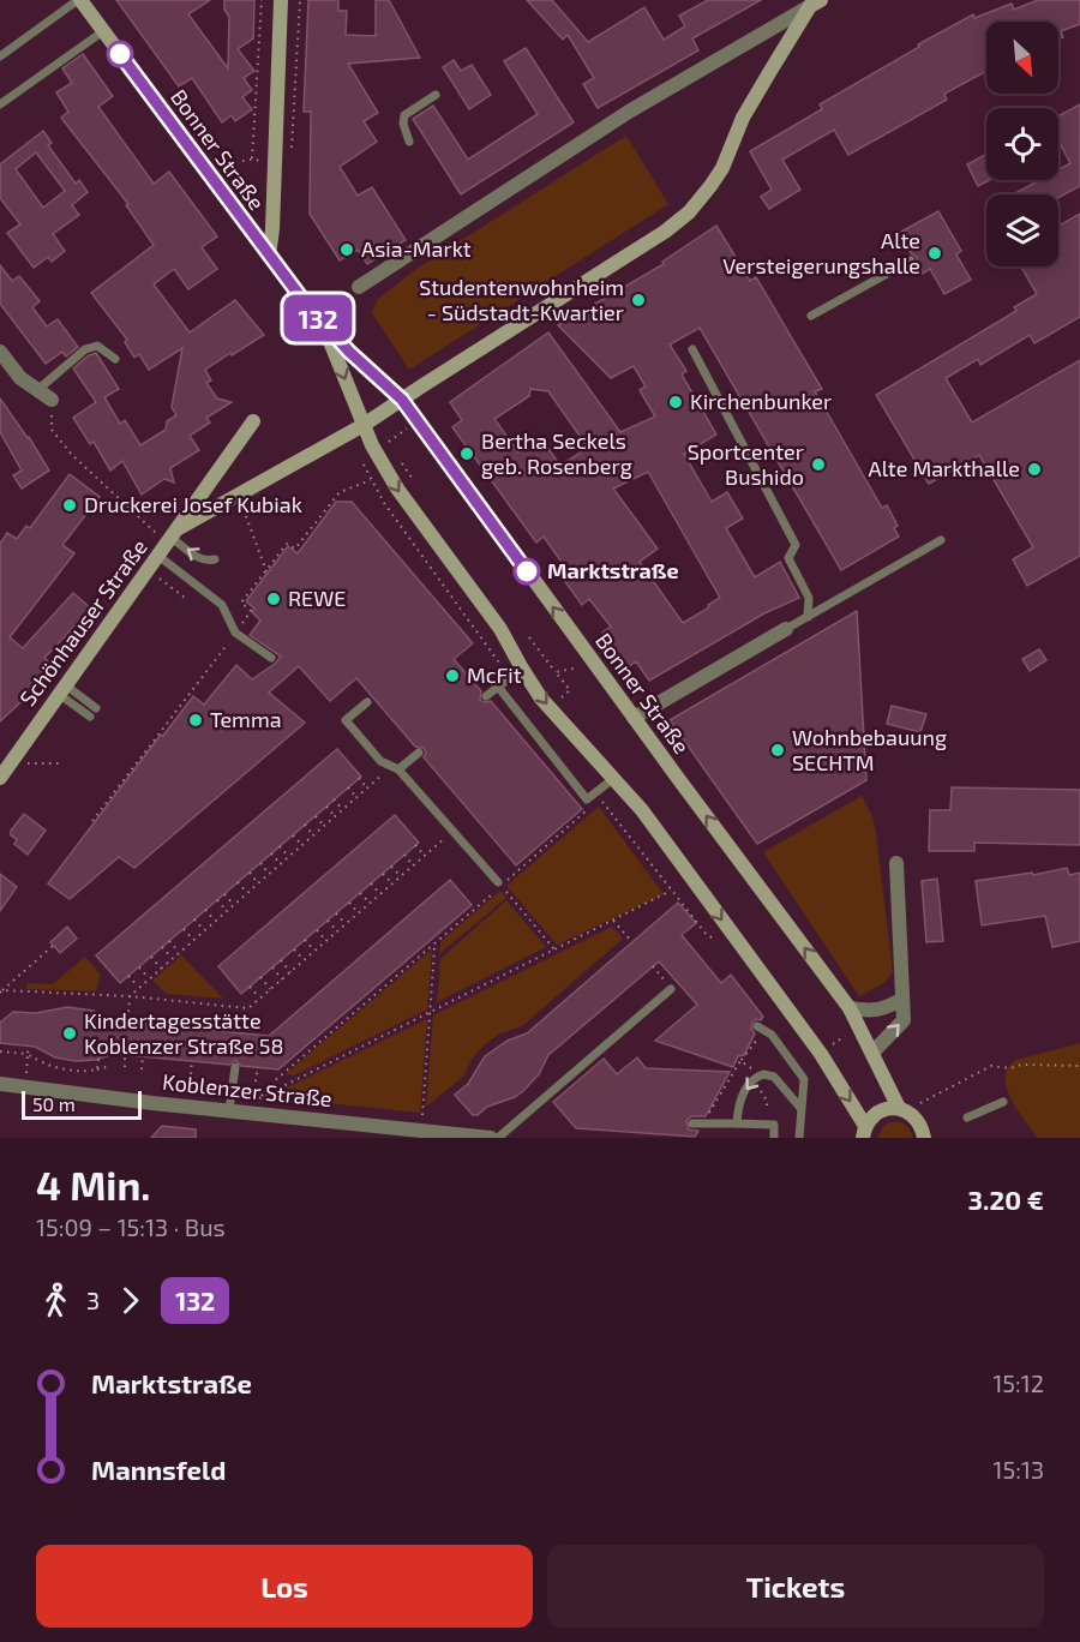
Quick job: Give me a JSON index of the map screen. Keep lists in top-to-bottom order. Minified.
{"streets":{"main road":["Bonner Straße","Schönhauser Straße"],"street":["Koblenzer Straße"]},"crossings":[["Bonner Straße","Schönhauser Straße"]],"places":["Asia-Markt","Alte Versteigerungshalle","Studentenwohnheim - Südstadt-Kwartier","Kirchenbunker","Bertha Seckels geb. Rosenberg","Sportcenter Bushido","Alte Markthalle","Druckerei Josef Kubiak","Marktstraße","REWE","McFit","Temma","Wohnbebauung SECHTM","Kindertagesstätte Koblenzer Straße 58"],"lines":["bus line 132"],"scale_bar":"50 m","north":"bottom right","page":{"on_map":"132","scale":"50 m","heading":["4 Min.","15:09 – 15:13 · Bus","3.20 €"],"legs":["3","132"],"list":[{"name":"Marktstraße","value":"15:12"},{"name":"Mannsfeld","value":"15:13"}],"buttons":["Los","Tickets"]}}
